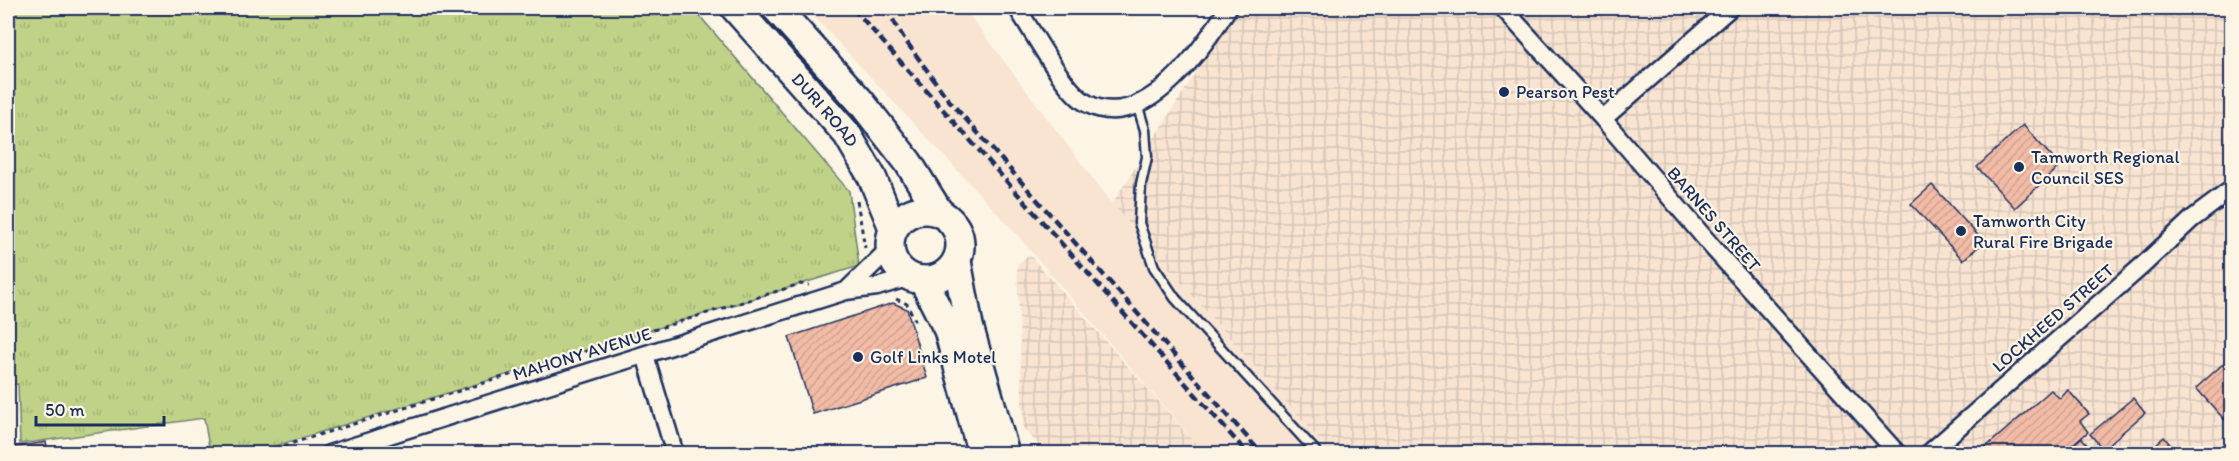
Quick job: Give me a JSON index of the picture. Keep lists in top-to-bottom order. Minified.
{"streets":{"main road":["DURI ROAD"],"street":["BARNES STREET","LOCKHEED STREET","MAHONY AVENUE"]},"crossings":[["DURI ROAD","MAHONY AVENUE"]],"places":["Pearson Pest","Tamworth Regional Council SES","Tamworth City Rural Fire Brigade","Golf Links Motel"],"scale_bar":"50 m"}
